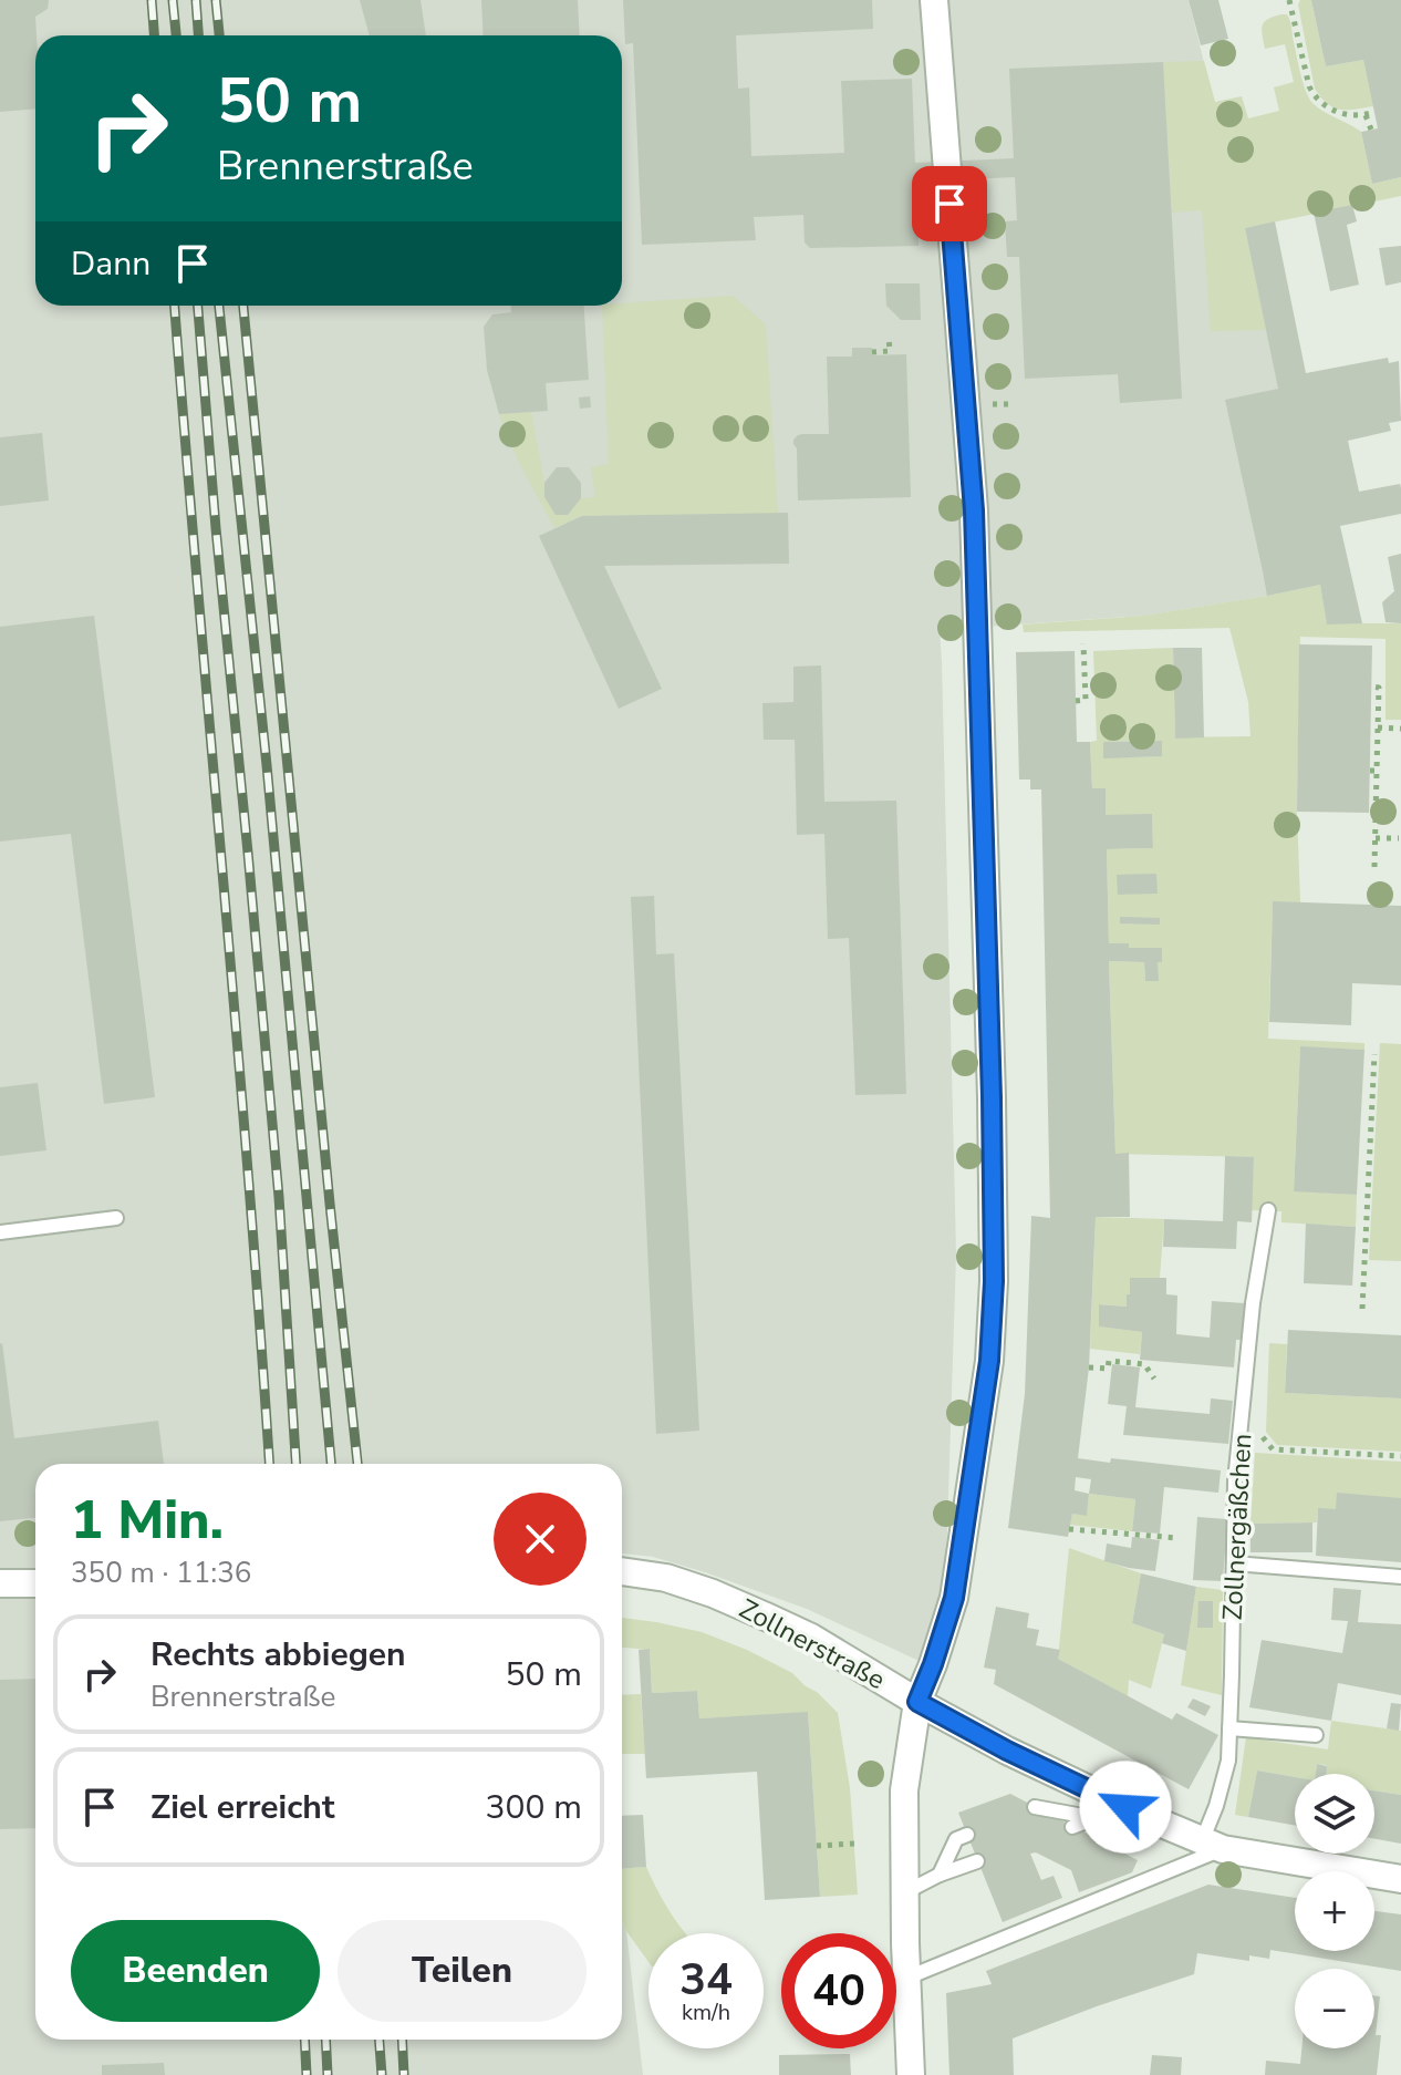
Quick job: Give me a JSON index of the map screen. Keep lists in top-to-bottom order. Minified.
{"streets":{"street":["Zollnerstraße"],"lane":["Zollnergäßchen"]},"crossings":[["Zollnergäßchen","Zollnerstraße"]],"page":{"turn":["50 m","Brennerstraße"],"then":"Dann","heading":["1 Min.","350 m · 11:36"],"list":[{"name":"Rechts abbiegen","note":"Brennerstraße","value":"50 m"},{"name":"Ziel erreicht","value":"300 m"}],"map_buttons":["+","−"],"buttons":["Beenden","Teilen"],"speed":"34 km/h","limit":"40"}}
